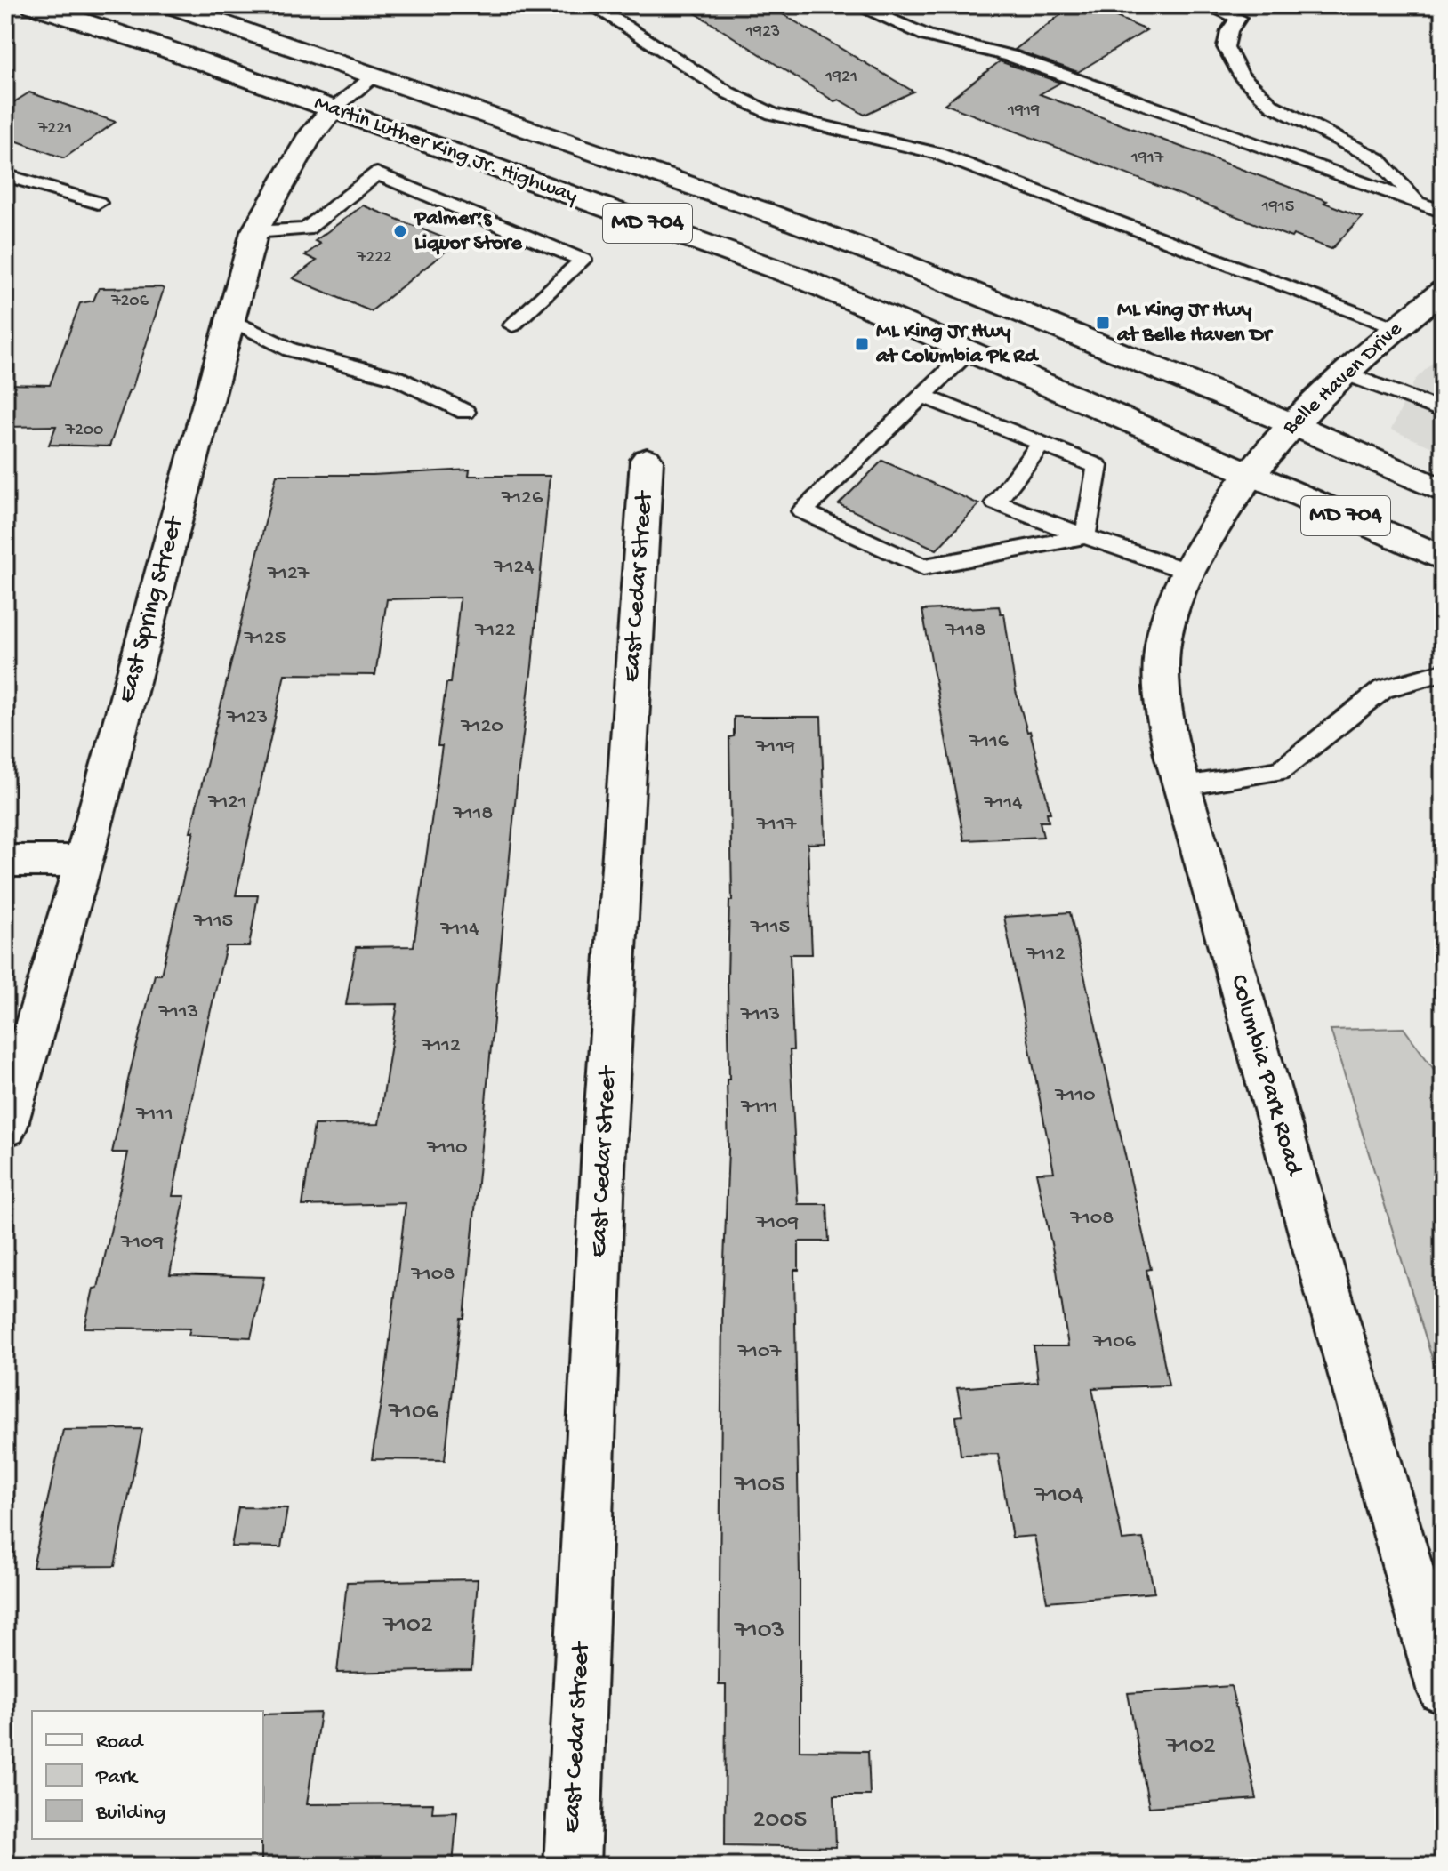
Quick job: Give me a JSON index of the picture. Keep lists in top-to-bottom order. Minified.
{"streets":{"street":["Martin Luther King Jr. Highway","MD 704","Belle Haven Drive","East Cedar Street","East Spring Street","Columbia Park Road"]},"crossings":[["Martin Luther King Jr. Highway","Belle Haven Drive"],["Martin Luther King Jr. Highway","East Spring Street"],["Martin Luther King Jr. Highway","Columbia Park Road"],["Belle Haven Drive","Columbia Park Road"]],"places":{"other":["Palmer’s Liquor Store"],"transit":["ML King Jr Hwy at Belle Haven Dr","ML King Jr Hwy at Columbia Pk Rd"]},"house_numbers":["1923","1921","1919","7221","1917","1915","7222","7206","7200","7126","7124","7127","7122","7118","7125","7123","7120","7116","7119","7121","7114","7118","7117","7115","7115","7114","7112","7113","7113","7112","7110","7111","7111","7110","7108","7109","7109","7108","7106","7107","7106","7105","7104","7102","7103","7102","2005"],"legend":["Road","Park","Building"]}
